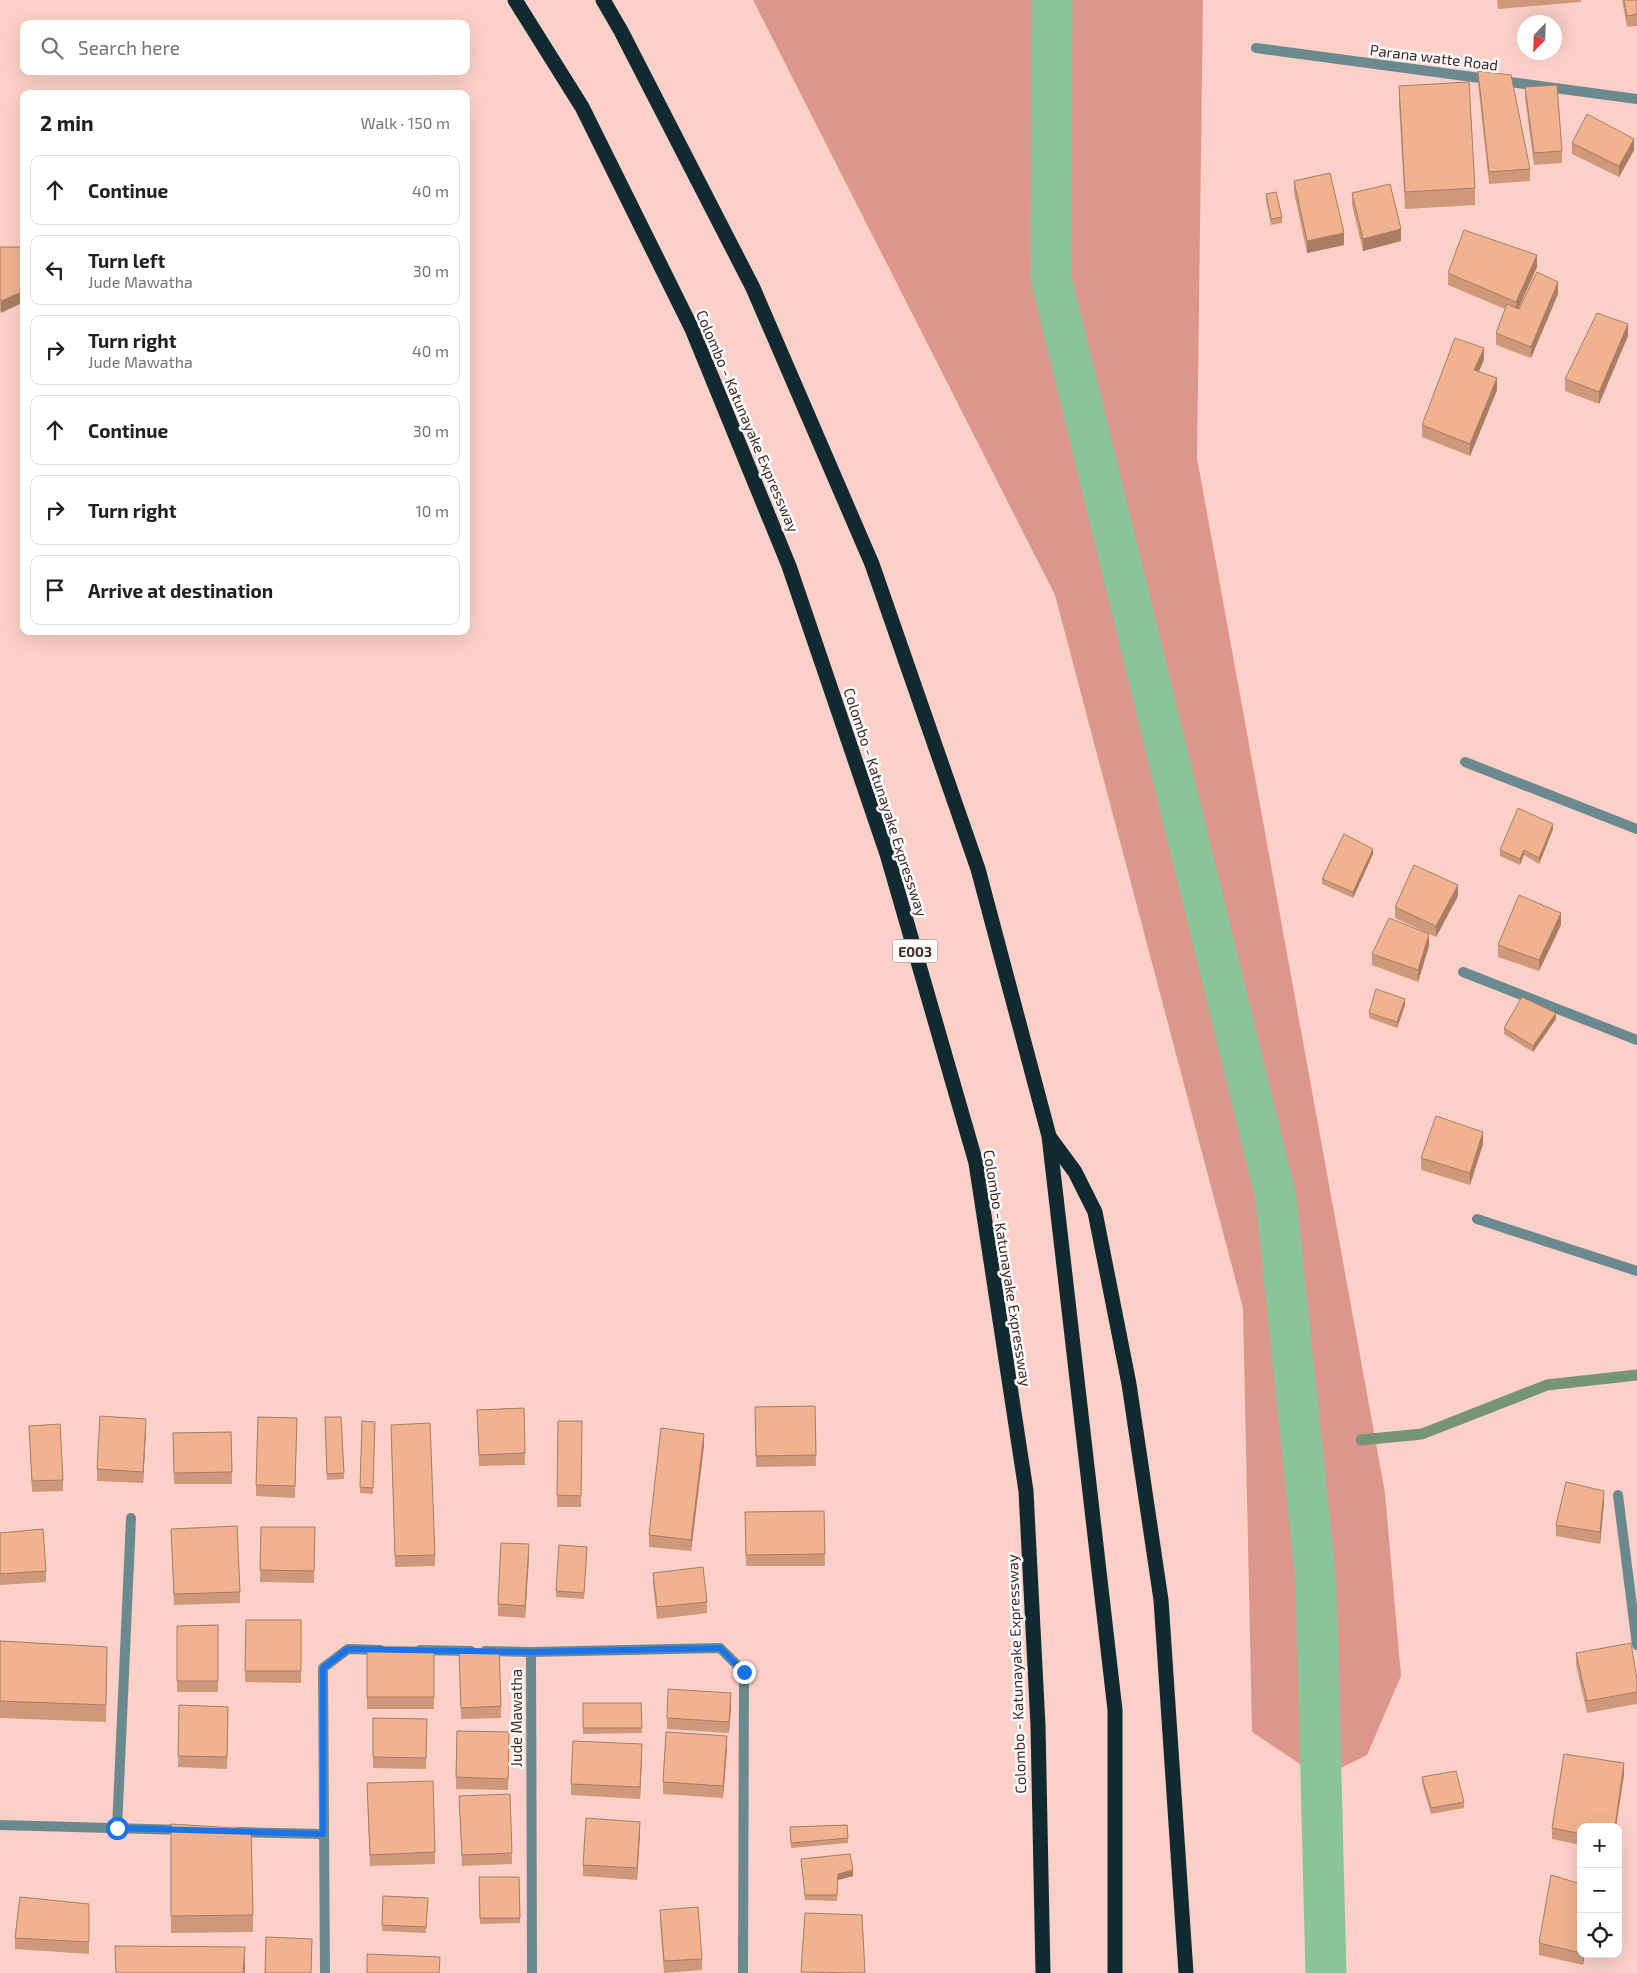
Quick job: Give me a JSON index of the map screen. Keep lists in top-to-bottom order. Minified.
{"streets":{"highway":["Colombo - Katunayake Expressway","E003"],"street":["Parana watte Road","Jude Mawatha"]},"north":"bottom left","page":{"search":"Search here","heading":["2 min","Walk · 150 m"],"list":[["Continue","40 m"],["Turn left","Jude Mawatha","30 m"],["Turn right","Jude Mawatha","40 m"],["Continue","30 m"],["Turn right","10 m"],"Arrive at destination"],"map_buttons":["+","−"]}}
